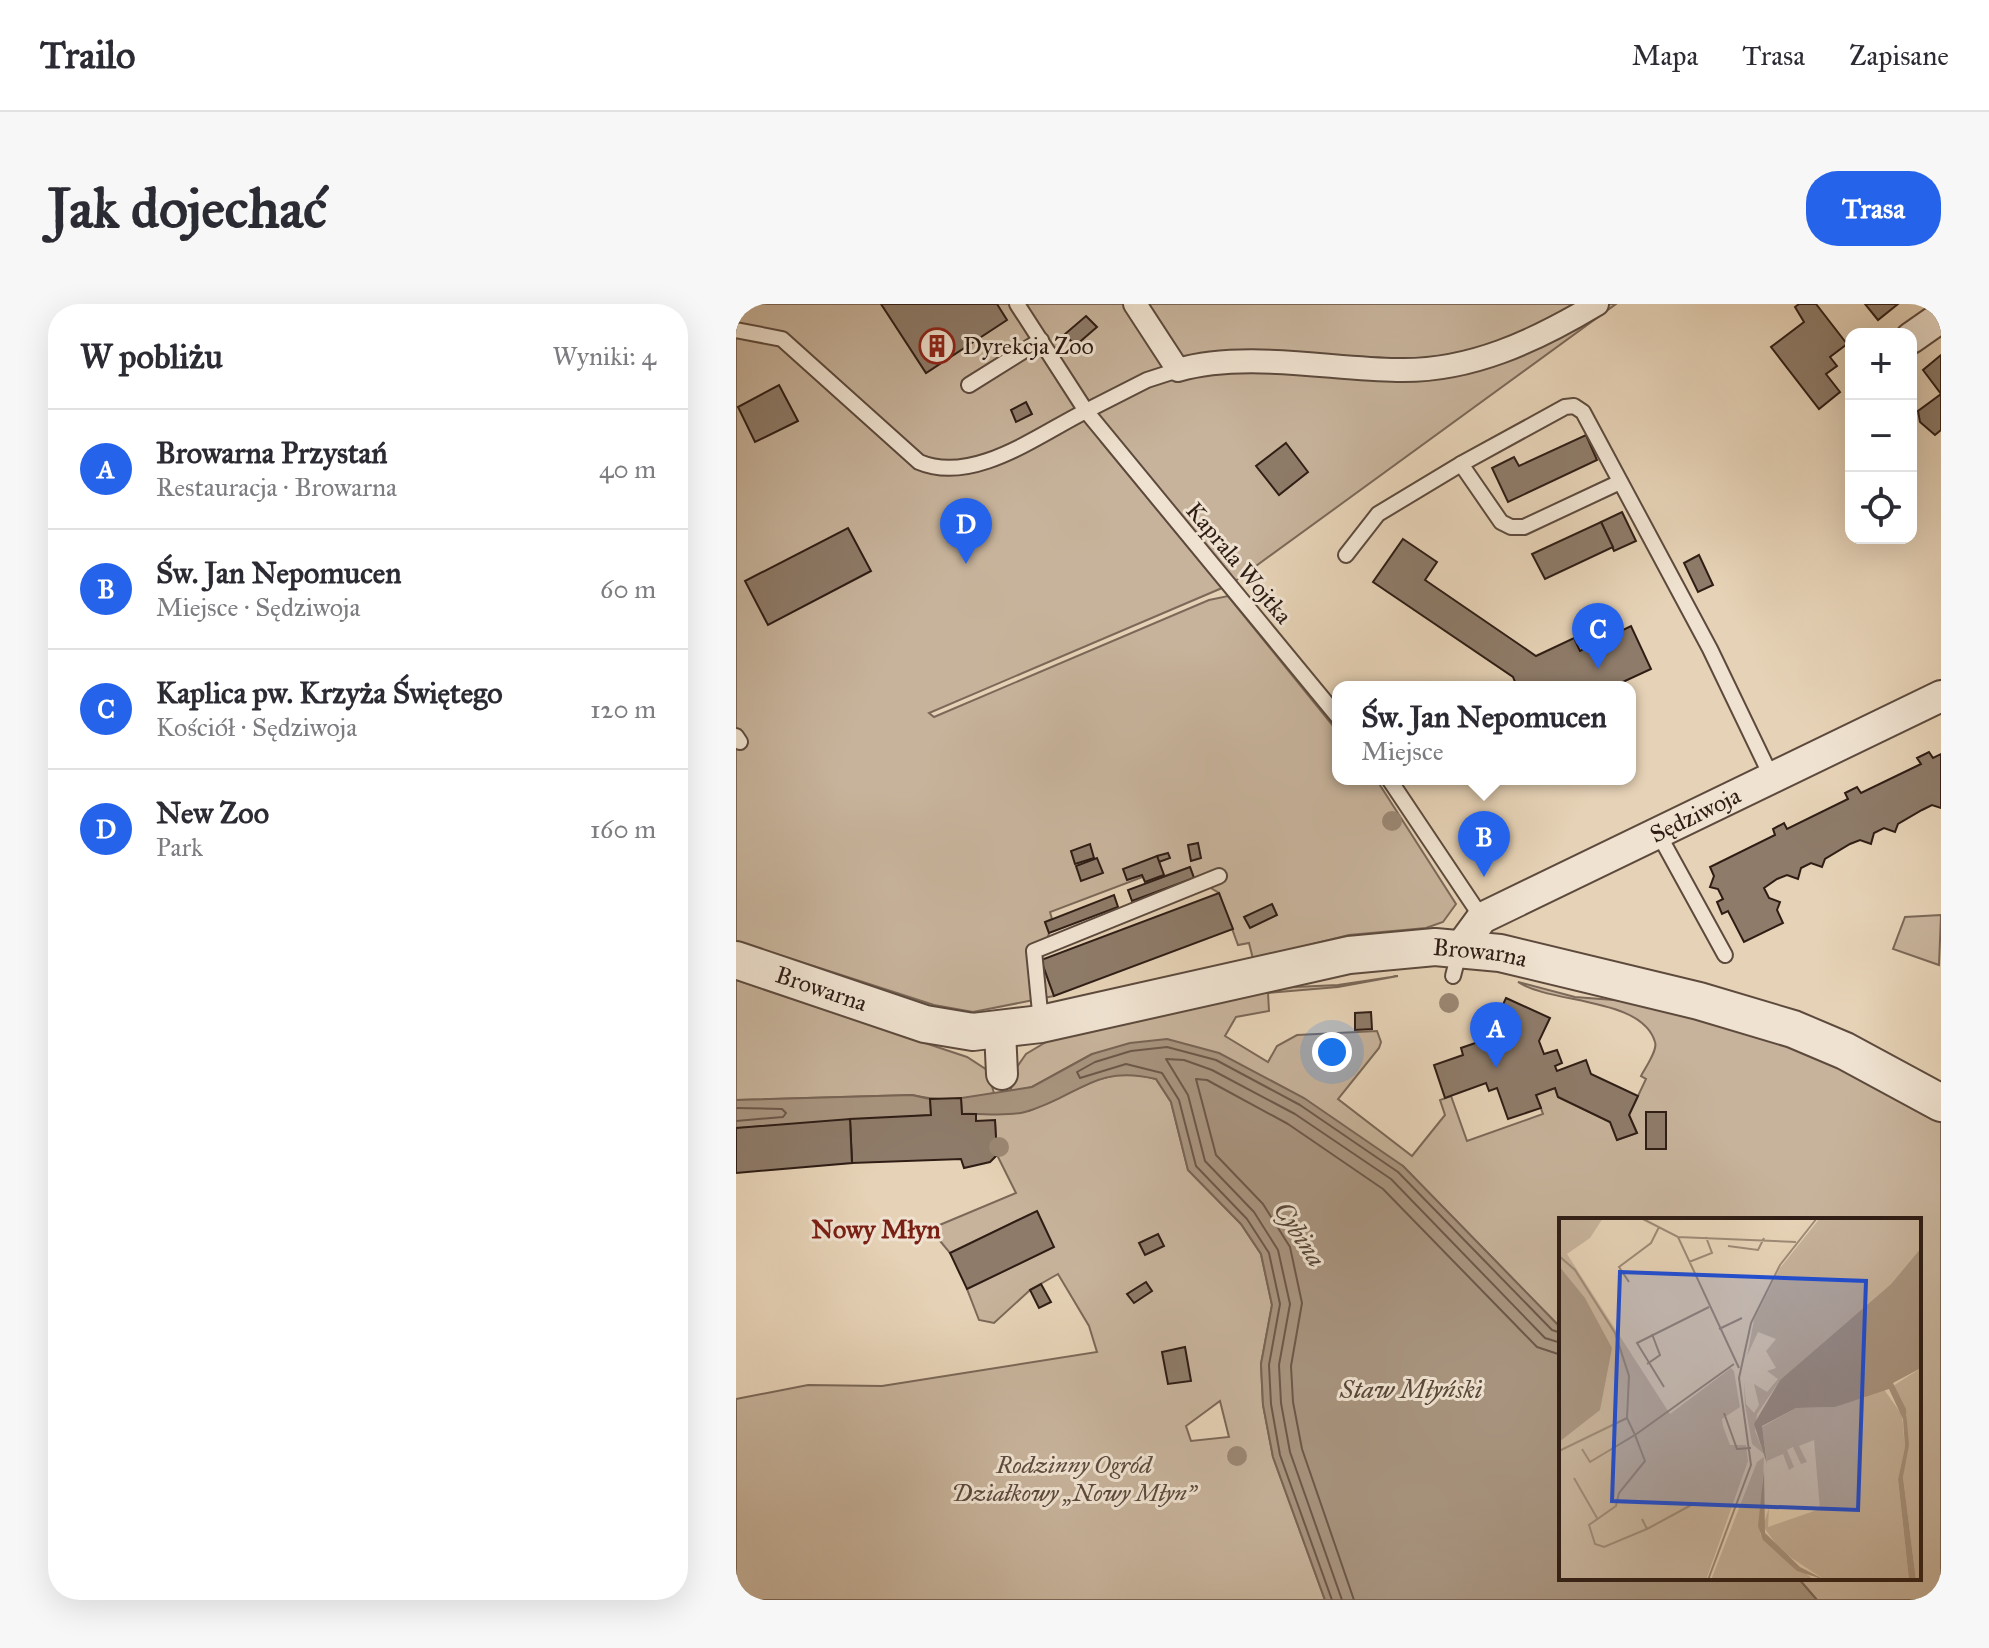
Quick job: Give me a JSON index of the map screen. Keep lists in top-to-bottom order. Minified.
{"streets":{"street":["Sędziwoja","Browarna"],"lane":["Kaprala Wojtka"]},"crossings":[["Sędziwoja","Browarna"]],"districts":["Nowy Młyn"],"water":["Cybina","Staw Młyński"],"parks":["Rodzinny Ogród Działkowy „Nowy Młyn”"],"places":{"building":["Dyrekcja Zoo"]},"page":{"header":"Trailo","nav":["Mapa","Trasa","Zapisane"],"buttons":"Trasa","title":"Jak dojechać","heading":["W pobliżu","Wyniki: 4"],"map_buttons":["+","−"],"list":[{"mark":"A","name":"Browarna Przystań","note":"Restauracja · Browarna","value":"40 m"},{"mark":"B","name":"Św. Jan Nepomucen","note":"Miejsce · Sędziwoja","value":"60 m"},{"mark":"C","name":"Kaplica pw. Krzyża Świętego","note":"Kościół · Sędziwoja","value":"120 m"},{"mark":"D","name":"New Zoo","note":"Park","value":"160 m"}],"pins":["D","C","B","A"],"popup":["Św. Jan Nepomucen","Miejsce"]}}
